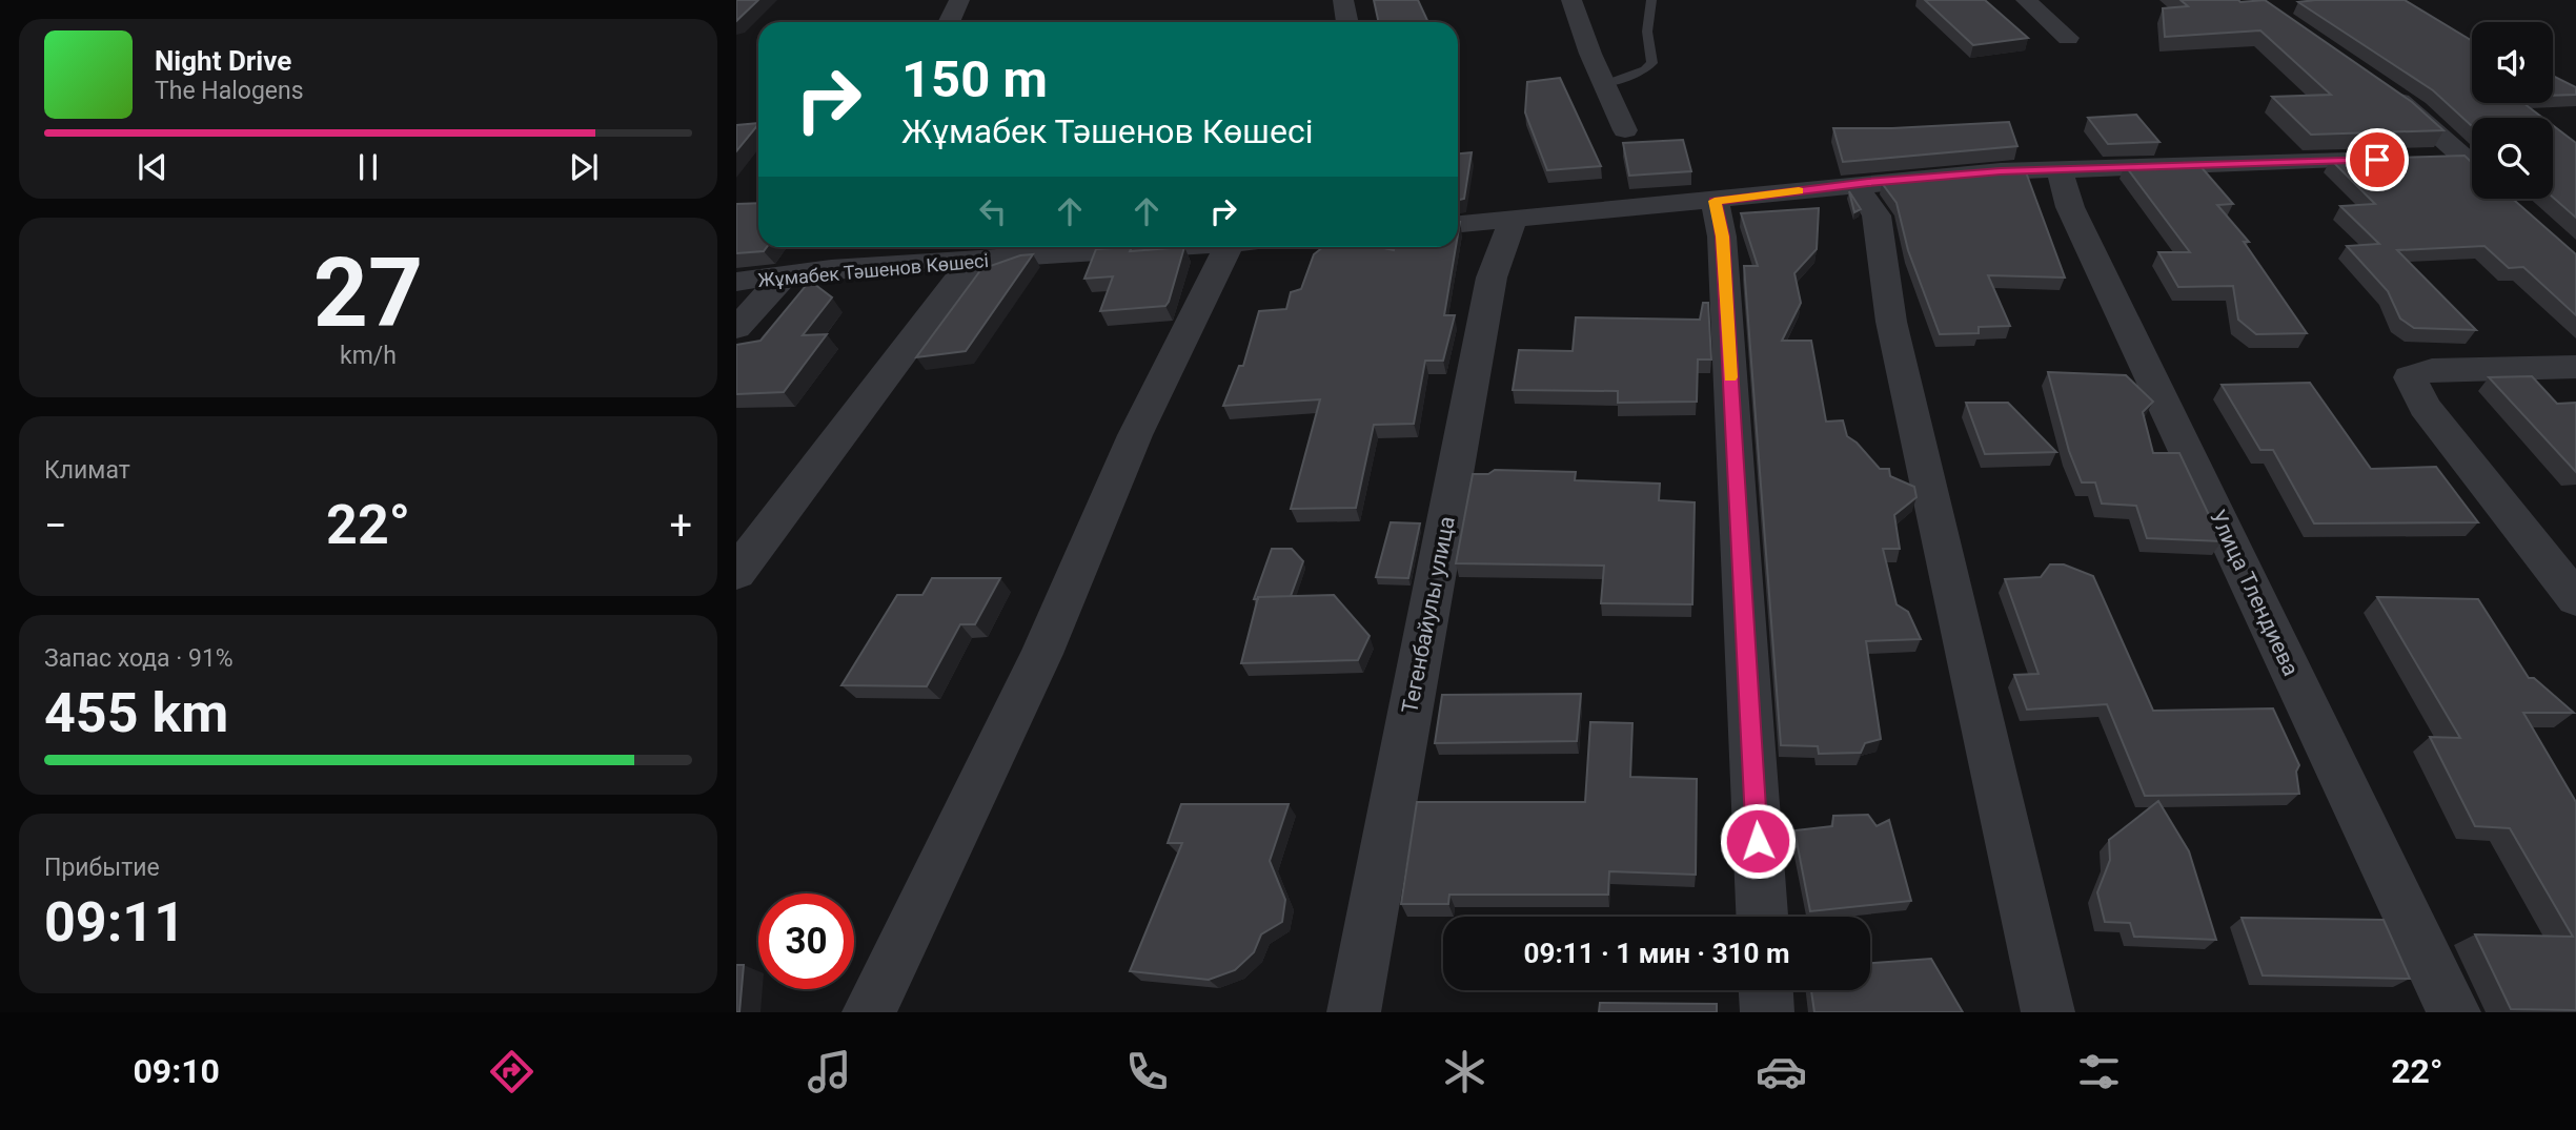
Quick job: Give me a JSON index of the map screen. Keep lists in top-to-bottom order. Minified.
{"streets":{"street":["Жұмабек Тәшенов Көшесі","Улица Тлендиева","Тегенбайулы улица"]},"page":{"turn":["150 m","Жұмабек Тәшенов Көшесі"],"song":["Night Drive","The Halogens"],"tile":[["27","km/h"],"Климат",["Запас хода · 91%","455 km"],["Прибытие","09:11"]],"heat":["−","22°","+"],"limit":"30","trip":"09:11 · 1 мин · 310 m","tabs":["09:10","22°"]}}
